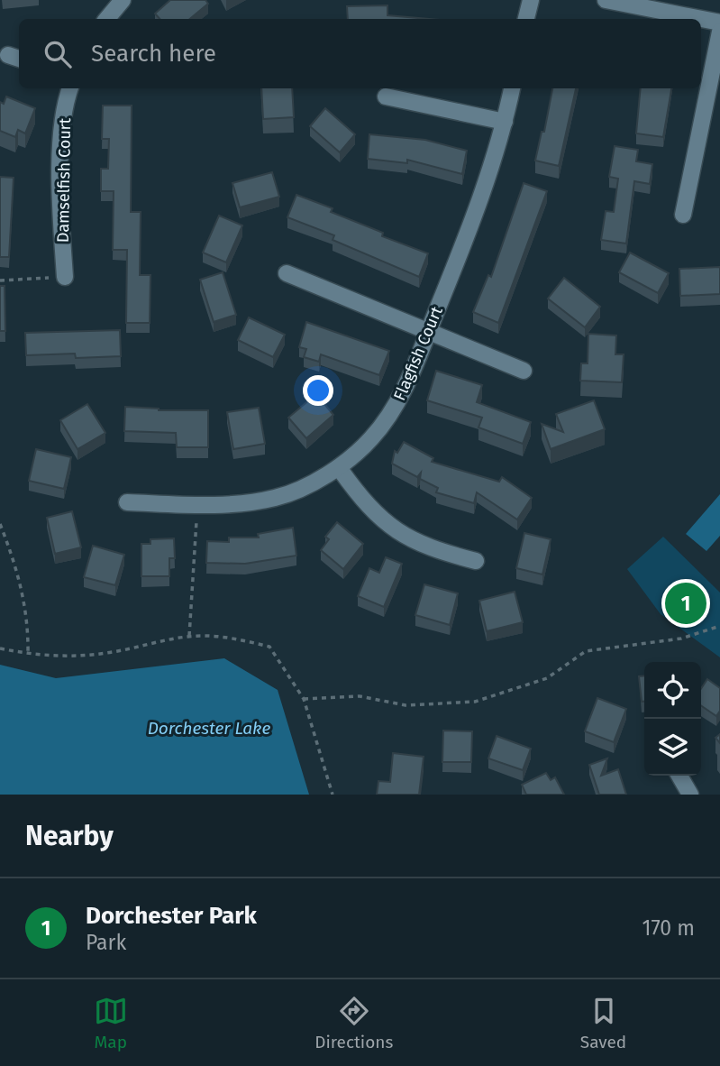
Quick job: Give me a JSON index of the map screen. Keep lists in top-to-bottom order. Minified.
{"streets":{"street":["Damselfish Court","Flagfish Court"]},"water":["Dorchester Lake"],"page":{"search":"Search here","pins":"1","heading":"Nearby","list":[{"mark":"1","name":"Dorchester Park","note":"Park","value":"170 m"}],"nav":["Map","Directions","Saved"]}}
